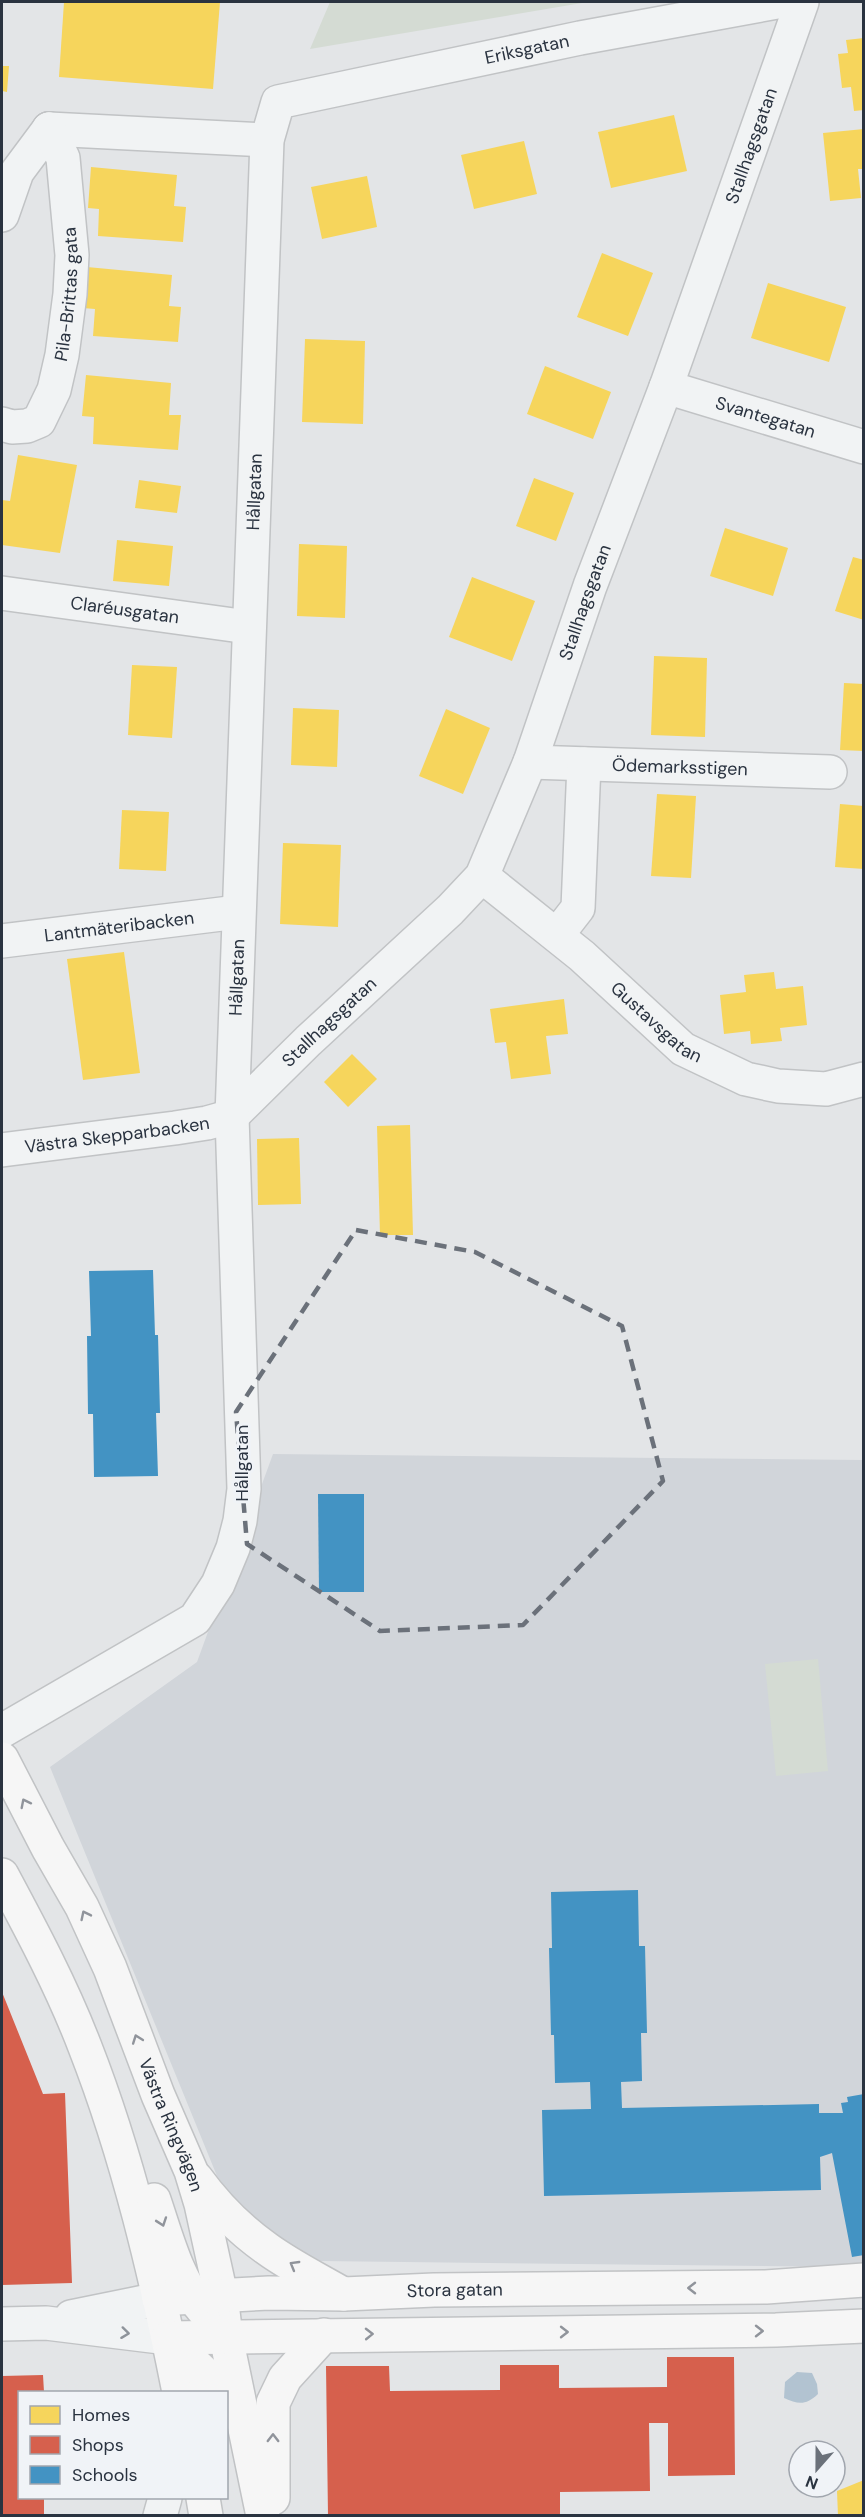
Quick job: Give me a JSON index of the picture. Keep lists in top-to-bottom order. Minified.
{"streets":{"main road":["Västra Ringvägen","Stora gatan"],"street":["Eriksgatan","Stallhagsgatan","Pila-Brittas gata","Svantegatan","Hållgatan","Claréusgatan","Ödemarksstigen","Lantmäteribacken","Gustavsgatan","Västra Skepparbacken"]},"crossings":[["Eriksgatan","Hållgatan"],["Stallhagsgatan","Svantegatan"],["Stallhagsgatan","Hållgatan"],["Stallhagsgatan","Ödemarksstigen"],["Stallhagsgatan","Gustavsgatan"],["Stallhagsgatan","Västra Skepparbacken"],["Hållgatan","Claréusgatan"],["Hållgatan","Lantmäteribacken"],["Hållgatan","Västra Skepparbacken"],["Västra Ringvägen","Stora gatan"]],"legend":["Homes","Shops","Schools"],"north":"bottom"}
